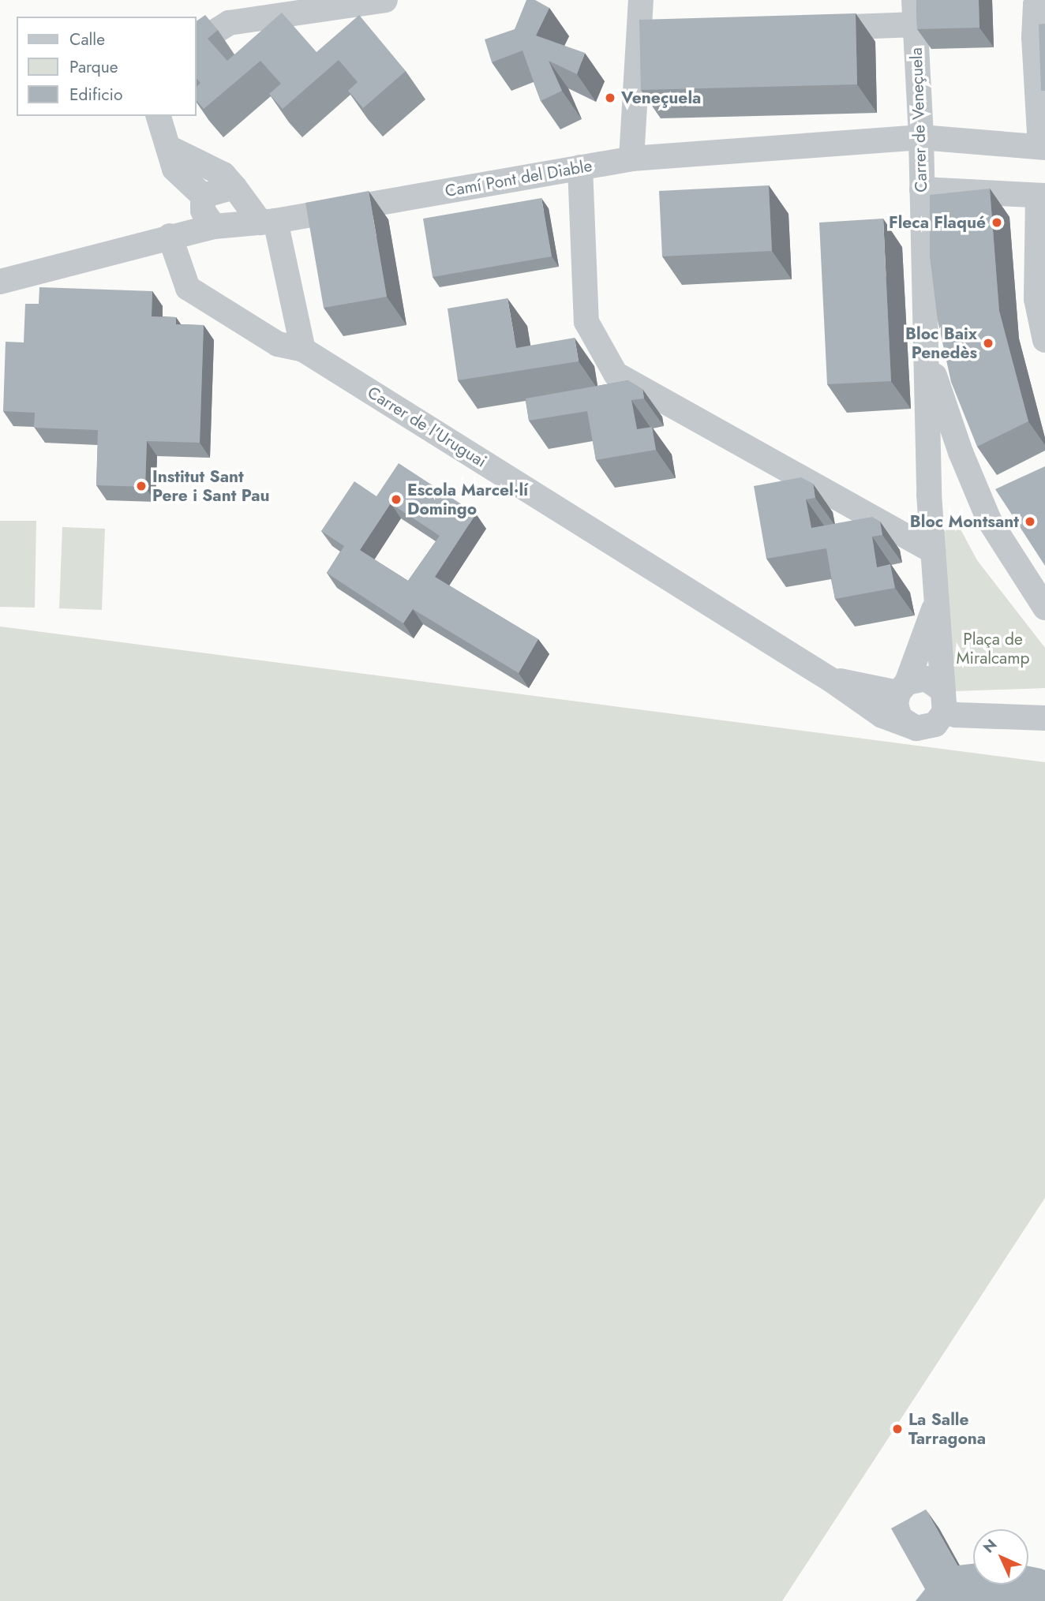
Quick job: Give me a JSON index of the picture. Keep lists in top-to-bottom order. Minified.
{"streets":{"street":["Carrer de Veneçuela","Camí Pont del Diable","Carrer de l'Uruguai"]},"crossings":[["Carrer de Veneçuela","Camí Pont del Diable"],["Camí Pont del Diable","Carrer de l'Uruguai"]],"parks":["Plaça de Miralcamp"],"places":["Veneçuela","Fleca Flaqué","Bloc Baix Penedès","Institut Sant Pere i Sant Pau","Escola Marcel·lí Domingo","Bloc Montsant","La Salle Tarragona"],"legend":["Calle","Parque","Edificio"],"north":"top left"}
